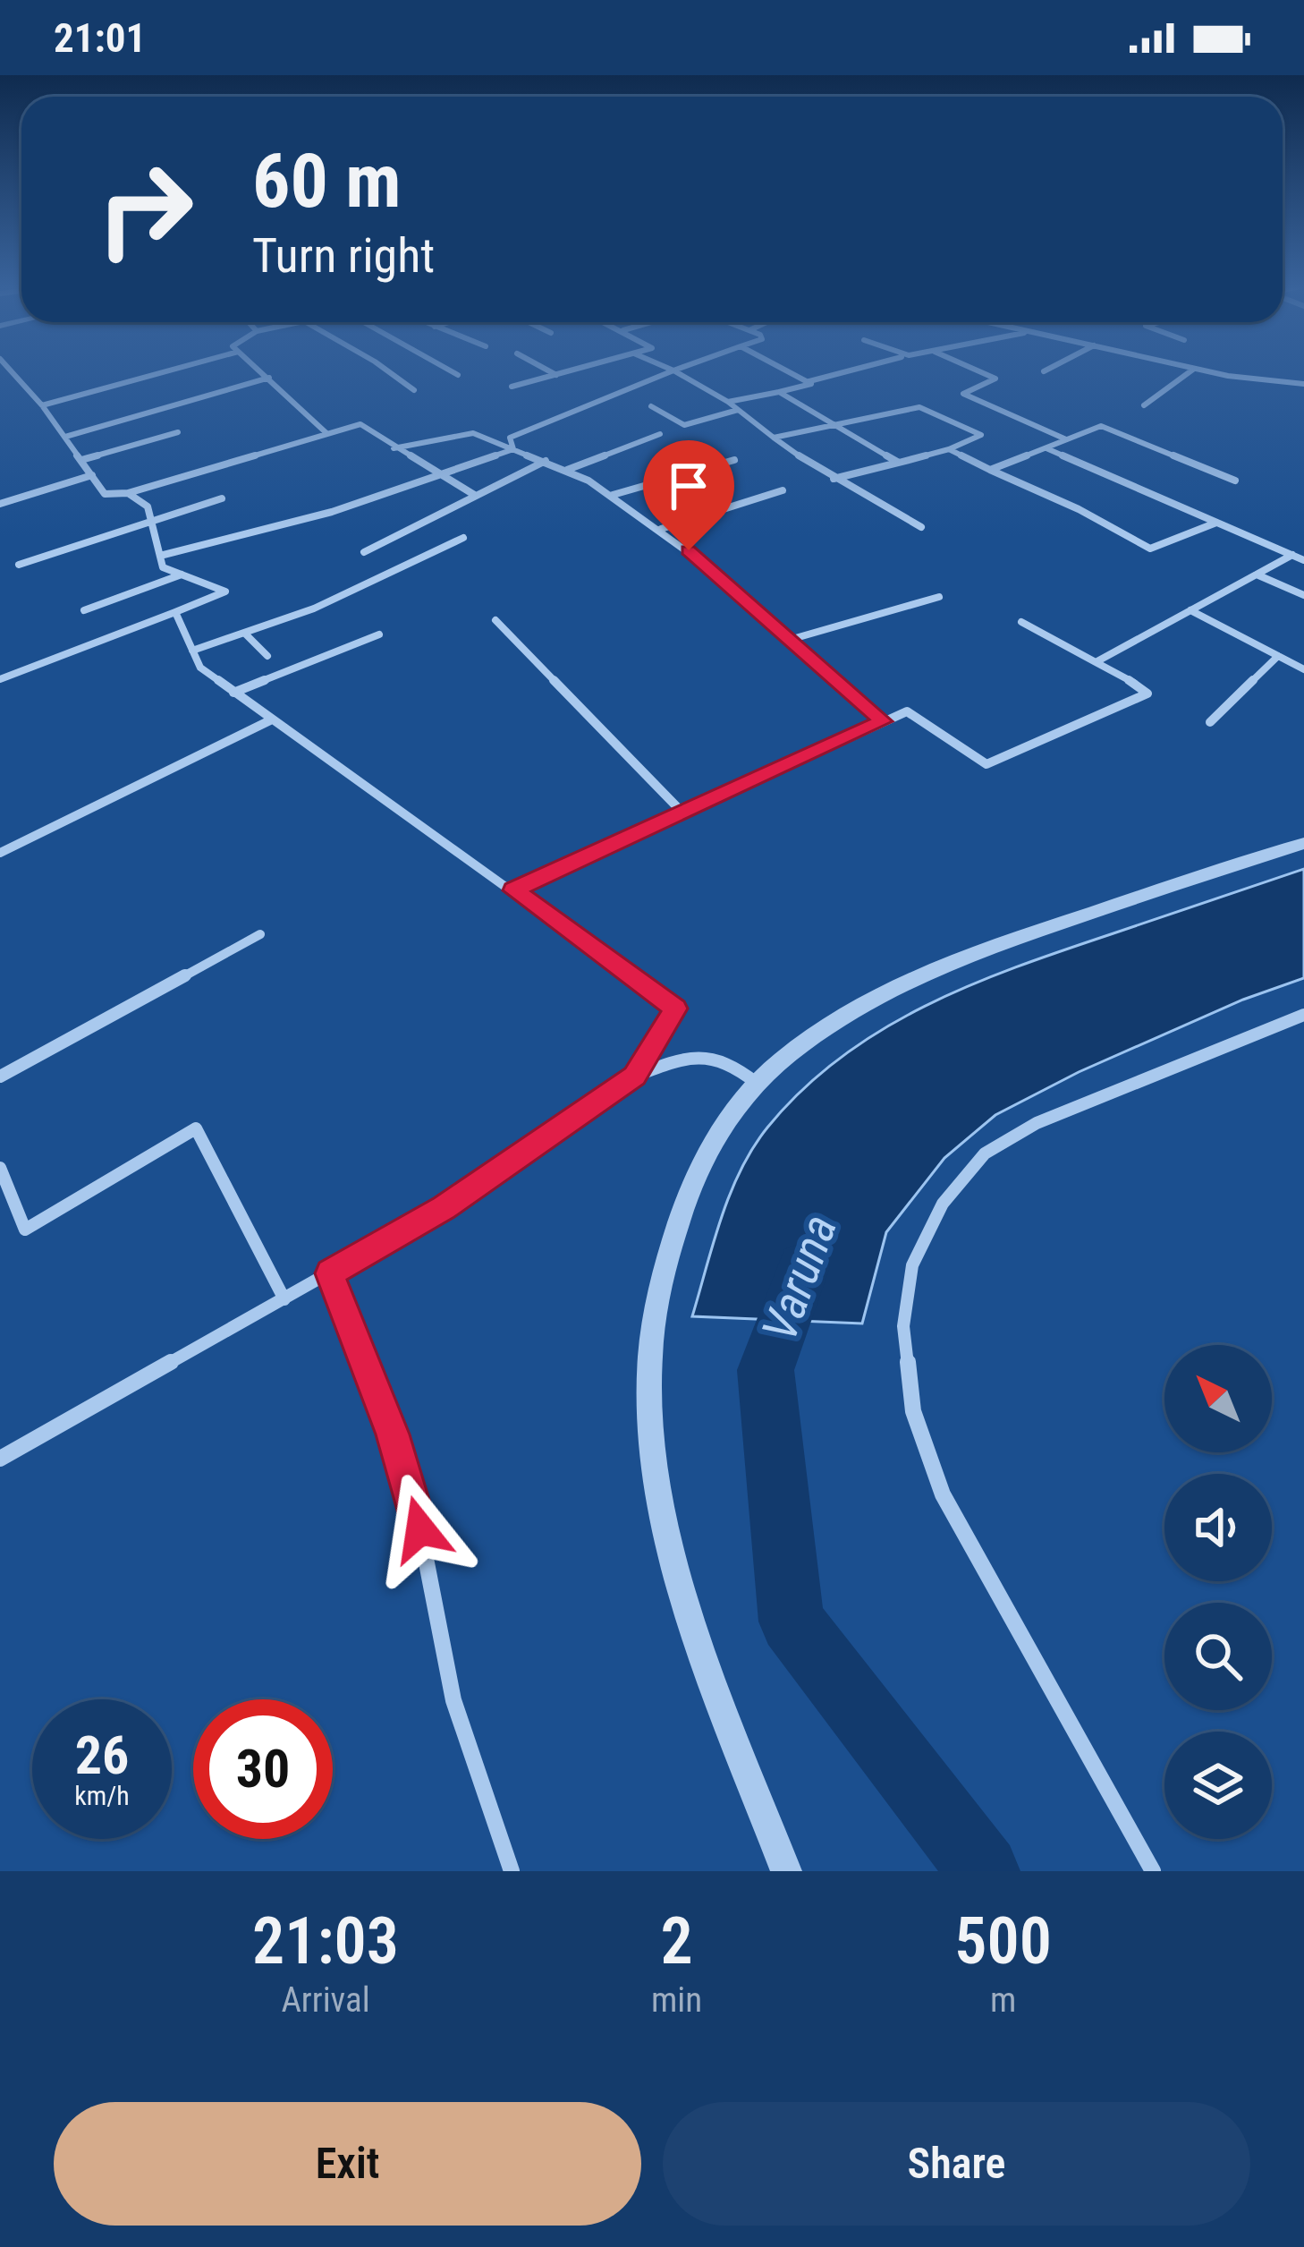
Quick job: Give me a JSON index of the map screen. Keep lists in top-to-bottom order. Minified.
{"water":["Varuna"],"north":"top left","page":{"status":"21:01","turn":["60 m","Turn right"],"speed":"26 km/h","limit":"30","eta":["21:03","Arrival","2","min","500","m"],"buttons":["Exit","Share"]}}
